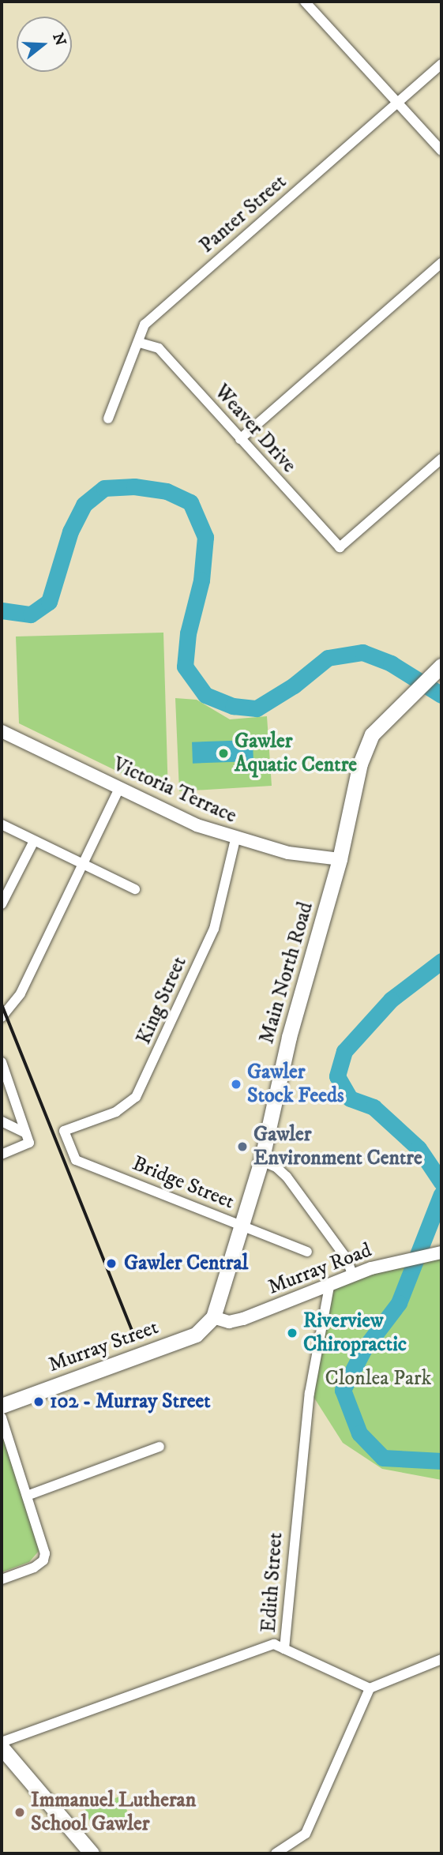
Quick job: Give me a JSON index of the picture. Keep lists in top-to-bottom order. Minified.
{"streets":{"main road":["Main North Road","Murray Street"],"street":["Panter Street","Weaver Drive","Victoria Terrace","King Street","Bridge Street","Murray Road","Edith Street"]},"crossings":[["Panter Street","Weaver Drive"],["Victoria Terrace","Main North Road"],["Victoria Terrace","King Street"],["Main North Road","Bridge Street"],["Main North Road","Murray Road"],["Main North Road","Murray Street"],["King Street","Bridge Street"],["Murray Road","Murray Street"],["Murray Road","Edith Street"]],"parks":["Clonlea Park"],"places":["Gawler Aquatic Centre","Gawler Stock Feeds","Gawler Environment Centre","Gawler Central","Riverview Chiropractic","102 - Murray Street","Immanuel Lutheran School Gawler"],"north":"right"}
